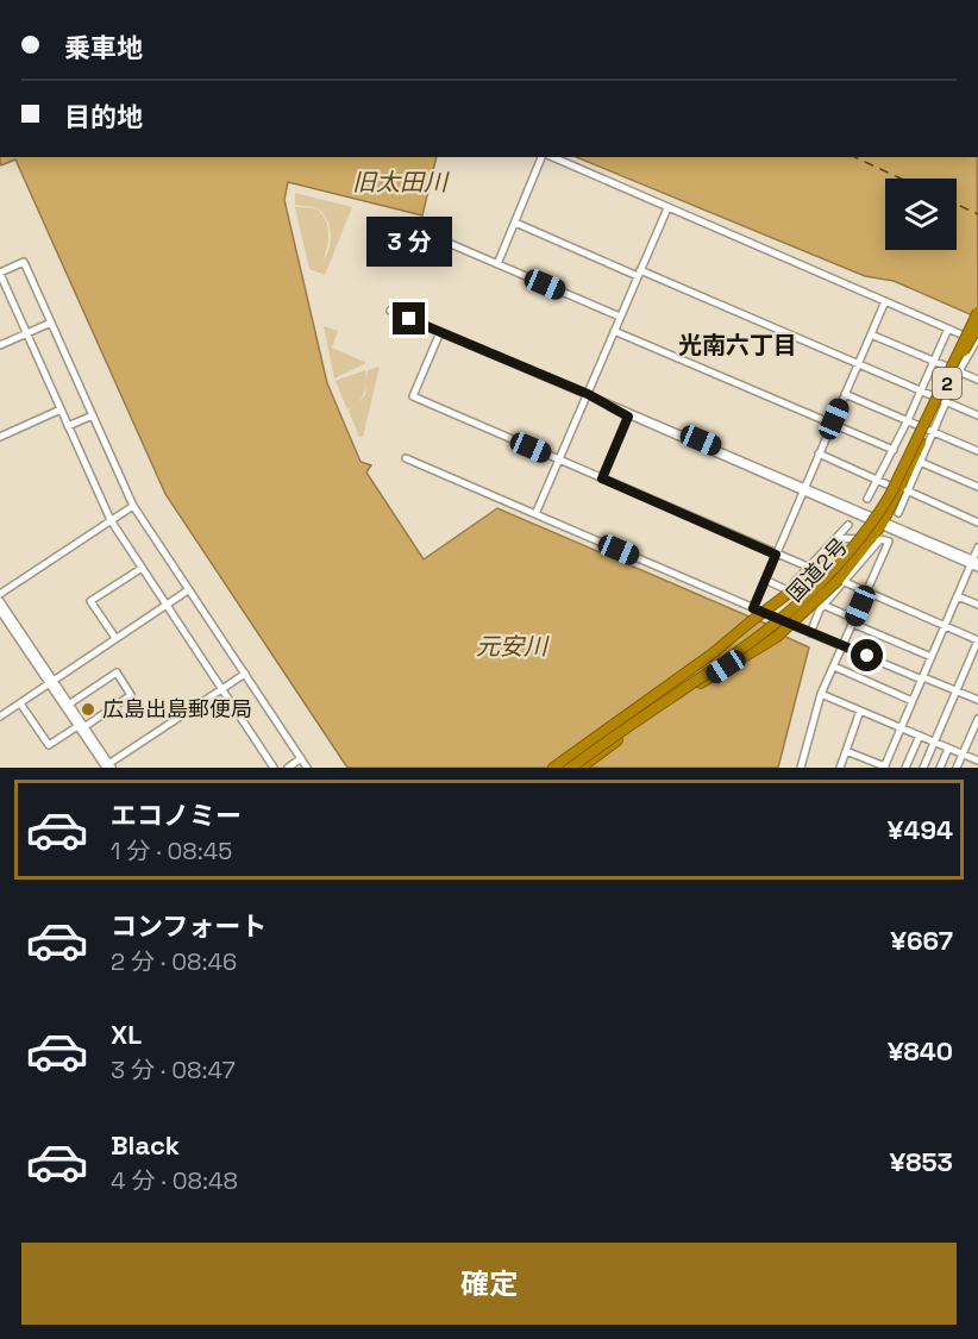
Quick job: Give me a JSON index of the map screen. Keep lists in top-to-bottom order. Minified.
{"streets":{"highway":["2","国道2号"]},"districts":["光南六丁目"],"water":["旧太田川","元安川"],"places":["広島出島郵便局"],"page":{"banner":["乗車地","目的地"],"bubble":"3 分","list":[{"name":"エコノミー","note":"1 分 · 08:45","value":"¥494"},{"name":"コンフォート","note":"2 分 · 08:46","value":"¥667"},{"name":"XL","note":"3 分 · 08:47","value":"¥840"},{"name":"Black","note":"4 分 · 08:48","value":"¥853"}],"buttons":"確定"}}
